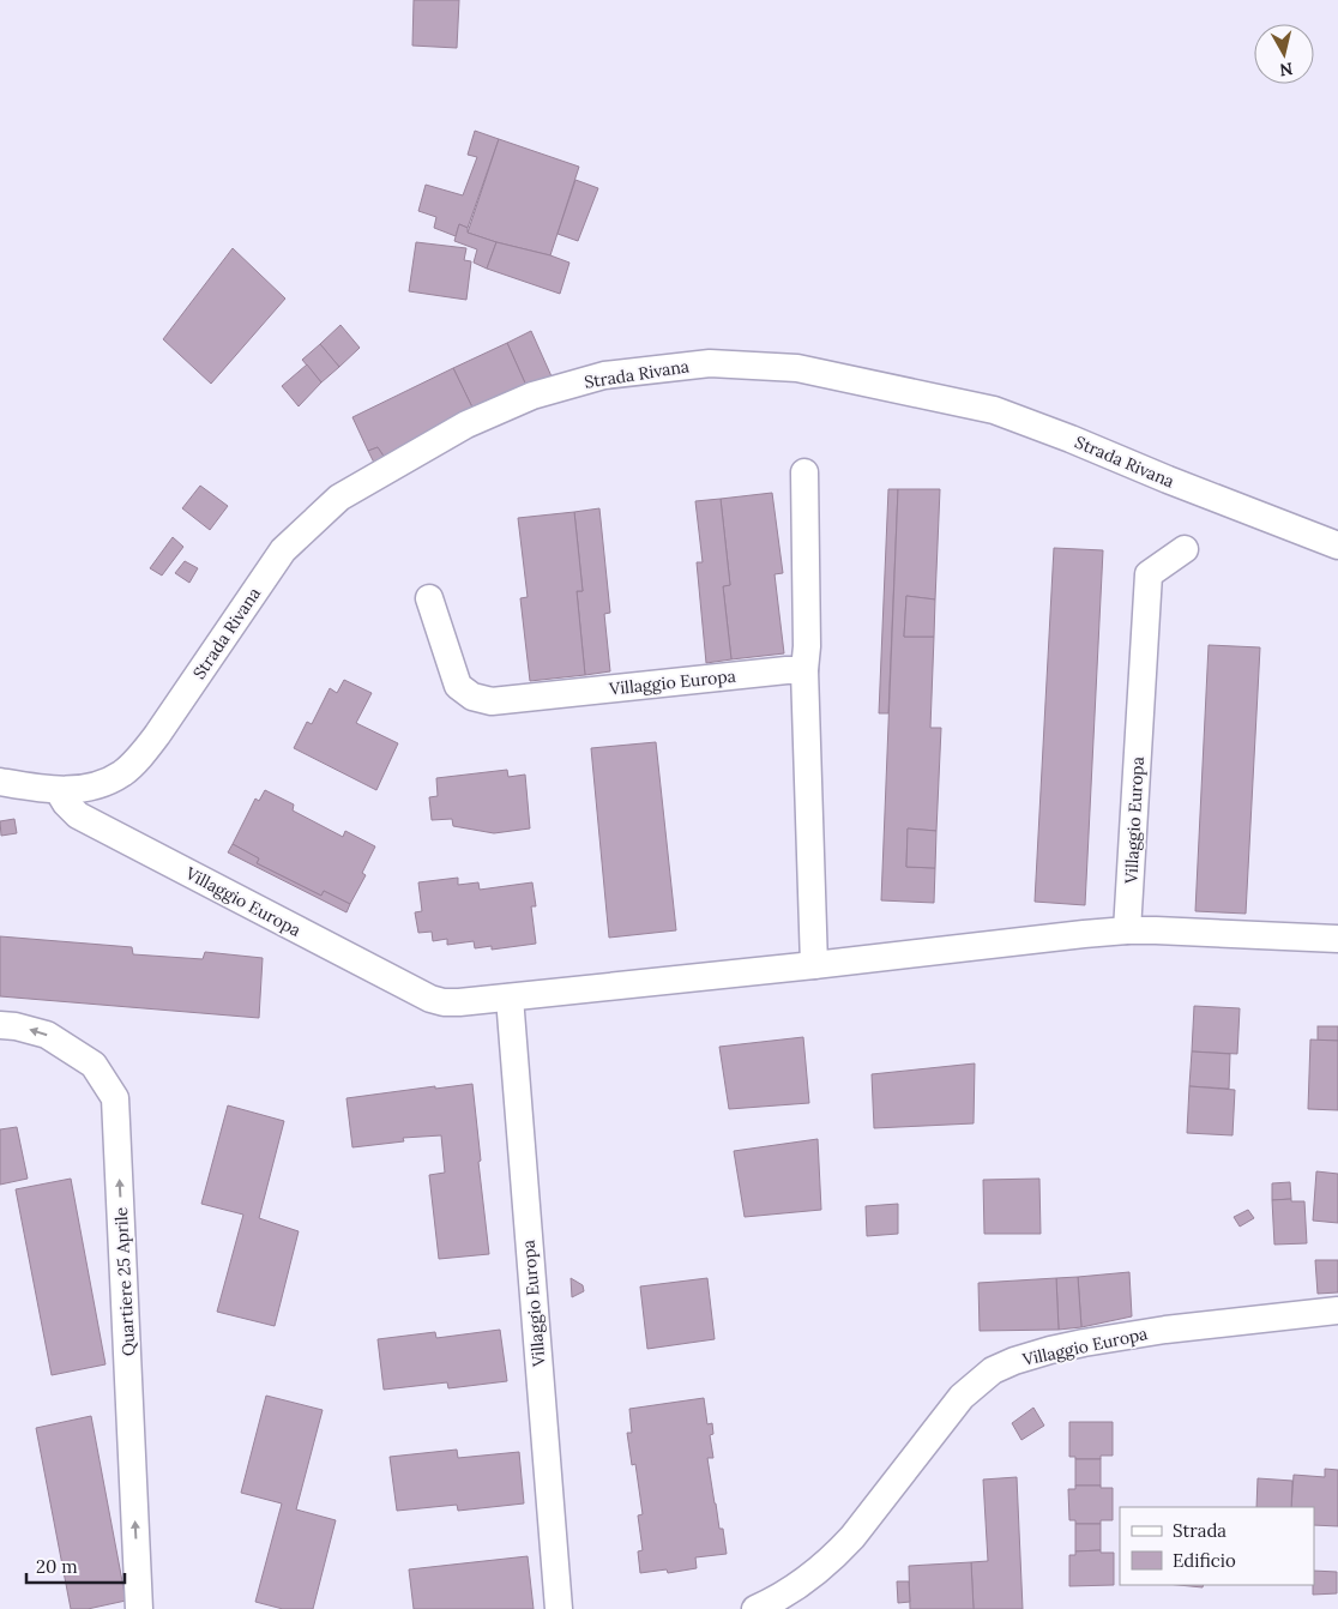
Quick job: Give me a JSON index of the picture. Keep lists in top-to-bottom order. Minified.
{"streets":{"street":["Strada Rivana","Villaggio Europa","Quartiere 25 Aprile"]},"crossings":[["Strada Rivana","Villaggio Europa"]],"one_way":["Quartiere 25 Aprile"],"legend":["Strada","Edificio"],"scale_bar":"20 m","north":"bottom"}
